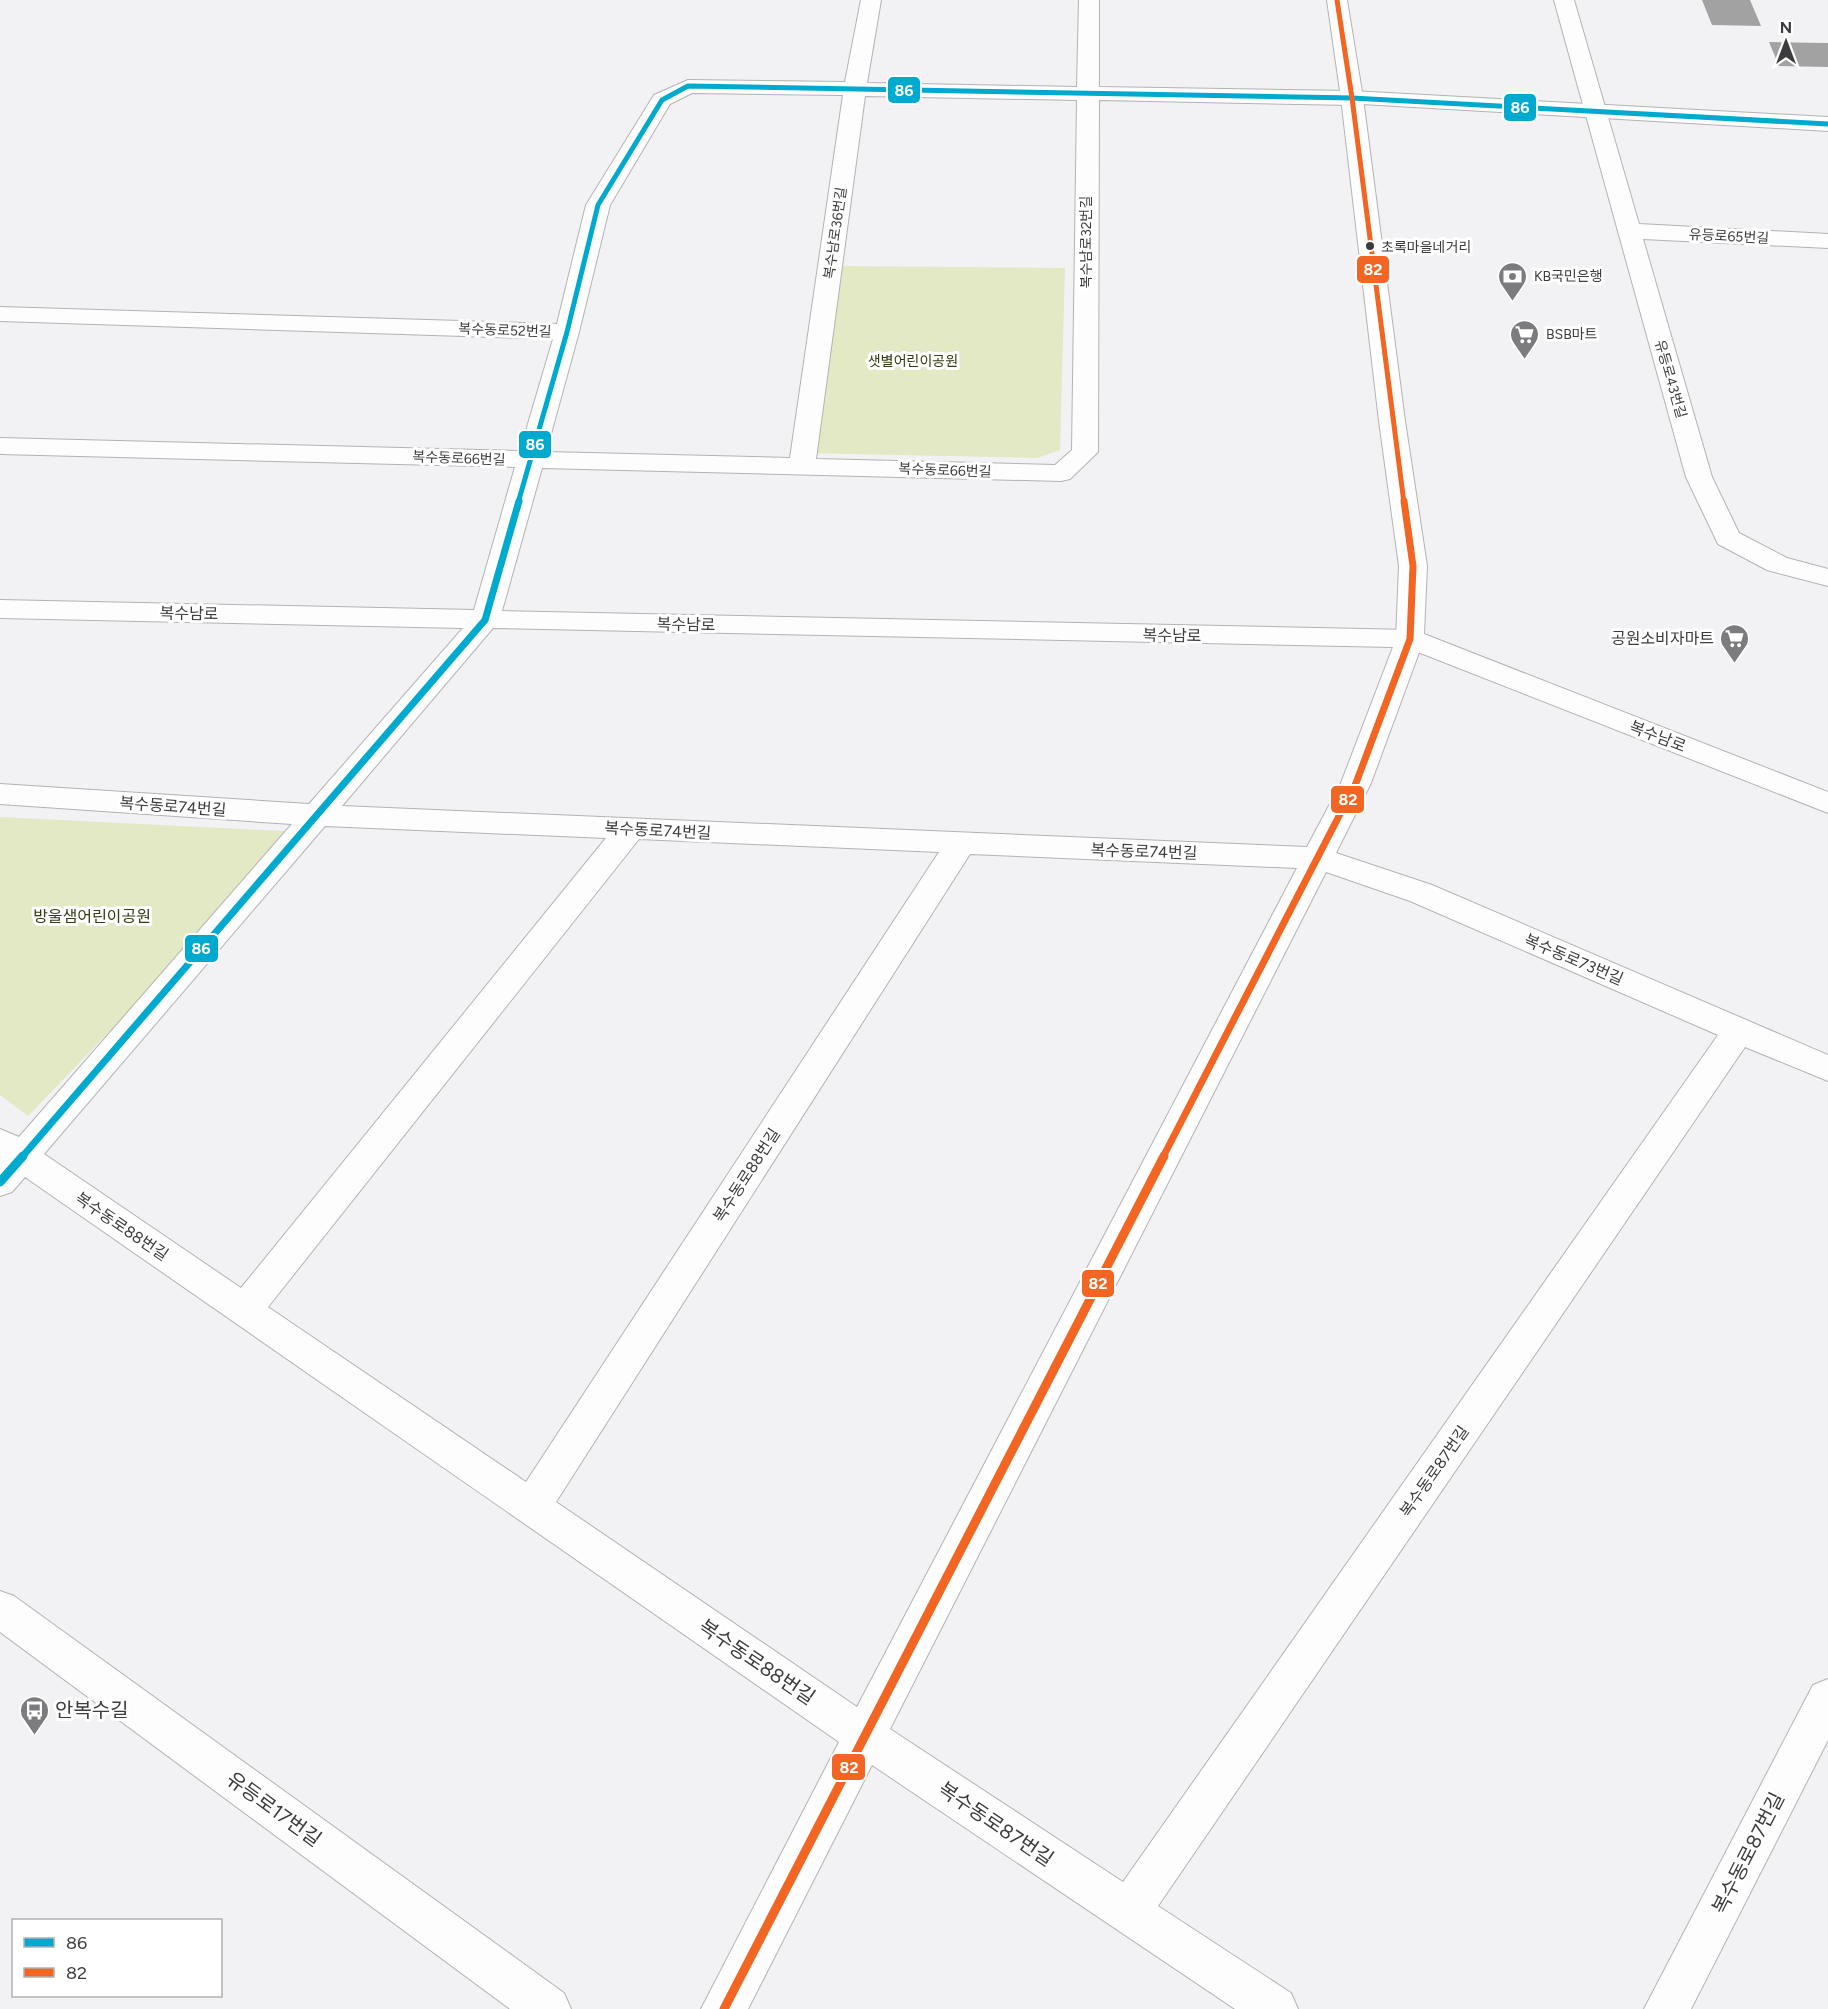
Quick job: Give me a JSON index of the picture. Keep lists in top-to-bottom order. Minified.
{"streets":{"street":["복수남로36번길","유등로65번길","복수남로32번길","복수동로52번길","유등로43번길","복수동로66번길","복수남로","복수동로74번길","복수동로73번길","복수동로88번길","복수동로87번길","유등로17번길"]},"crossings":[["복수남로36번길","복수동로52번길"],["복수남로36번길","복수동로66번길"],["유등로65번길","유등로43번길"],["복수남로32번길","복수동로52번길"],["복수남로32번길","복수동로66번길"],["복수동로52번길","유등로43번길"],["복수동로74번길","복수동로73번길"],["복수동로74번길","복수동로88번길"],["복수동로73번길","복수동로87번길"],["복수동로88번길","복수동로87번길"]],"parks":["샛별어린이공원","방울샘어린이공원"],"places":{"other":["초록마을네거리"],"bank":["KB국민은행"],"supermarket":["BSB마트","공원소비자마트"],"bus stop":["안복수길"]},"lines":["transit line 82","transit line 86"],"legend":["86","82"],"north":"top"}
